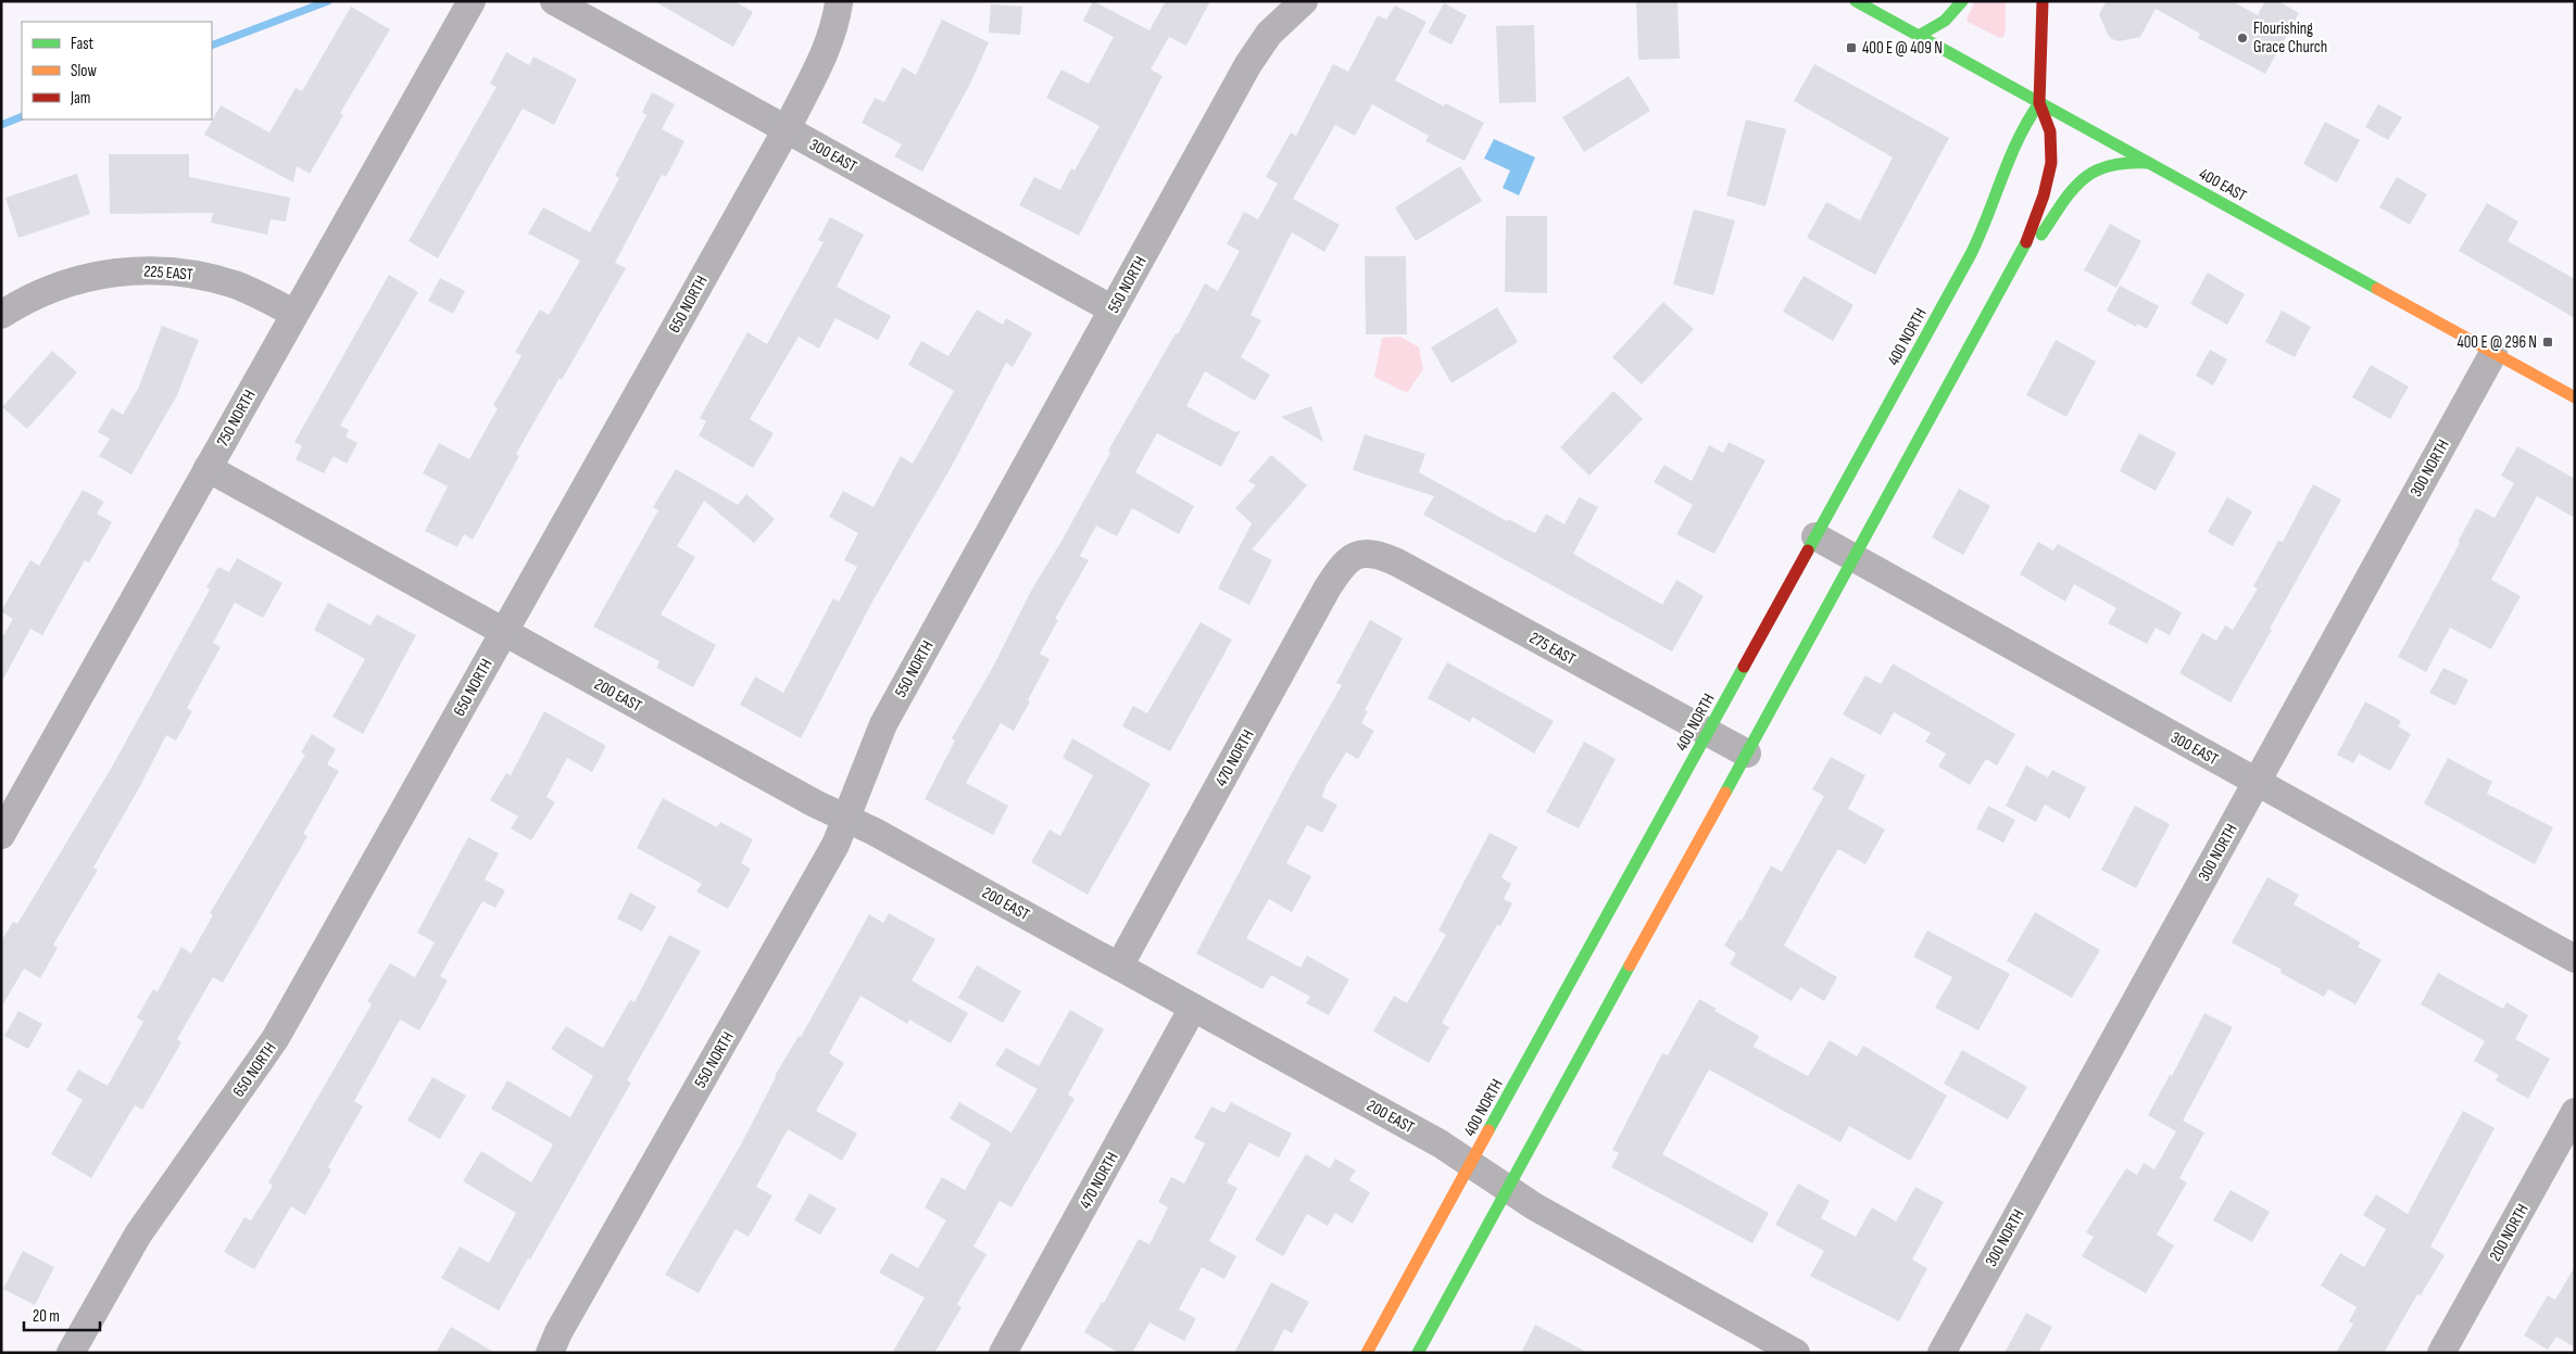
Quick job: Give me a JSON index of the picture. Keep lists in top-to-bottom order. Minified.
{"streets":{"main road":["400 EAST","400 NORTH"],"street":["300 EAST","225 EAST","550 NORTH","650 NORTH","750 NORTH","300 NORTH","275 EAST","200 EAST","470 NORTH","200 NORTH"]},"crossings":[["300 EAST","550 NORTH"],["300 EAST","650 NORTH"],["300 EAST","400 NORTH"],["300 EAST","300 NORTH"],["400 EAST","400 NORTH"],["400 EAST","300 NORTH"],["225 EAST","750 NORTH"],["550 NORTH","200 EAST"],["650 NORTH","200 EAST"],["400 NORTH","275 EAST"],["400 NORTH","200 EAST"],["750 NORTH","200 EAST"],["275 EAST","470 NORTH"],["200 EAST","470 NORTH"]],"places":{"other":["Flourishing Grace Church"],"transit":["400 E @ 409 N","400 E @ 296 N"]},"legend":["Fast","Slow","Jam"],"scale_bar":"20 m"}
